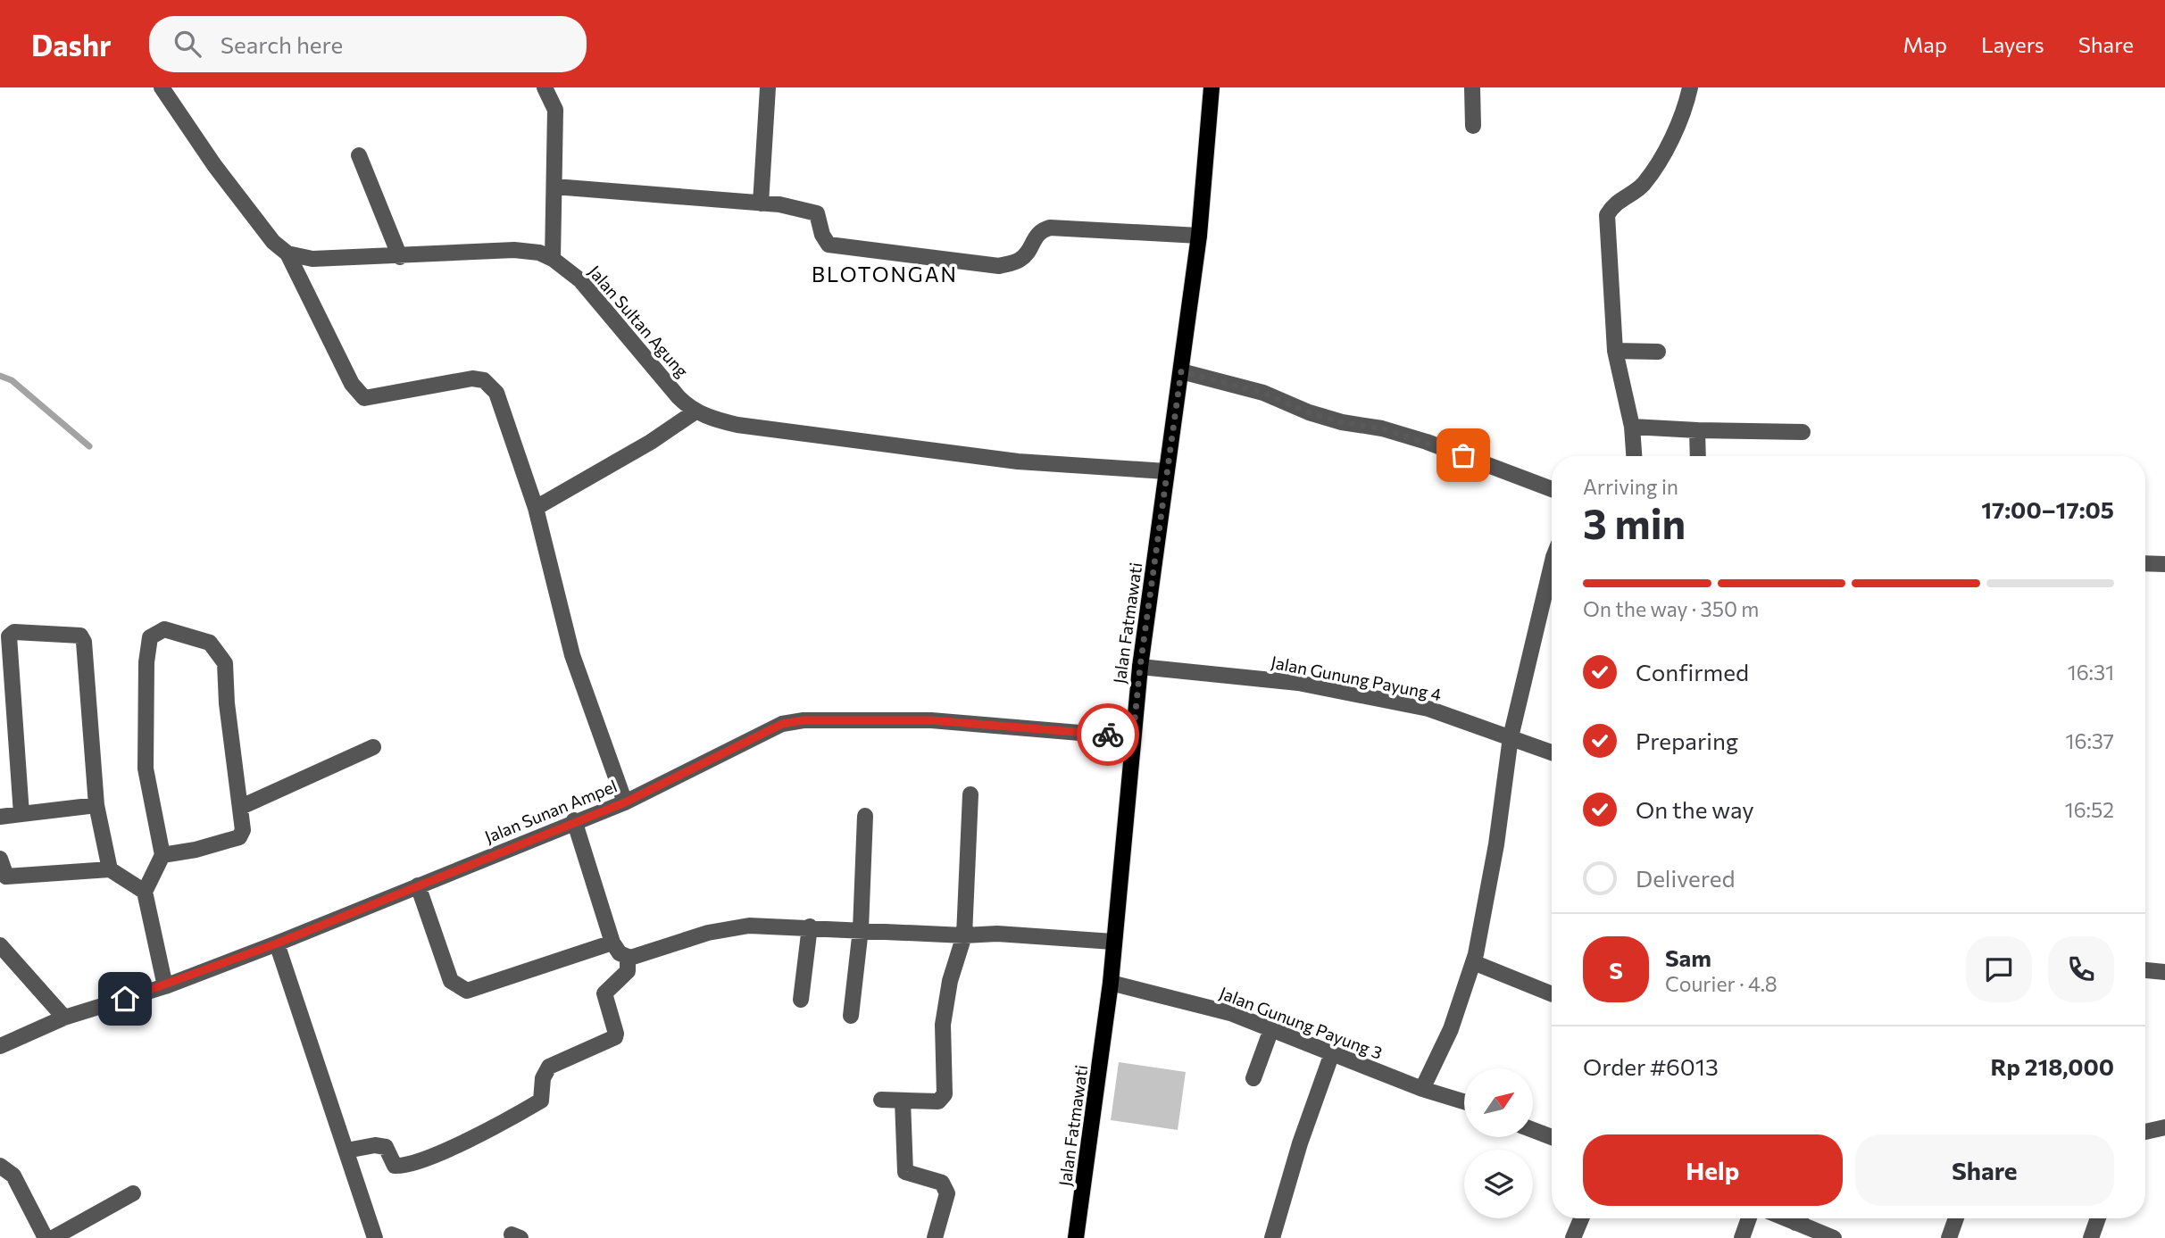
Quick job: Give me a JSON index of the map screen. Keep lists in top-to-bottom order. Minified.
{"streets":{"main road":["Jalan Fatmawati"],"street":["Jalan Sultan Agung","Jalan Gunung Payung 4","Jalan Sunan Ampel","Jalan Gunung Payung 3"]},"crossings":[["Jalan Sultan Agung","Jalan Fatmawati"],["Jalan Fatmawati","Jalan Gunung Payung 4"],["Jalan Fatmawati","Jalan Sunan Ampel"],["Jalan Fatmawati","Jalan Gunung Payung 3"]],"districts":["BLOTONGAN"],"north":"top right","page":{"header":"Dashr","search":"Search here","nav":["Map","Layers","Share"],"heading":["3 min","Arriving in","17:00–17:05"],"panel":["Sam","Courier · 4.8","Order #6013","Rp 218,000"],"bar":"On the way · 350 m","list":[["Confirmed","16:31"],["Preparing","16:37"],["On the way","16:52"],"Delivered"],"round":"S","buttons":["Help","Share"]}}
